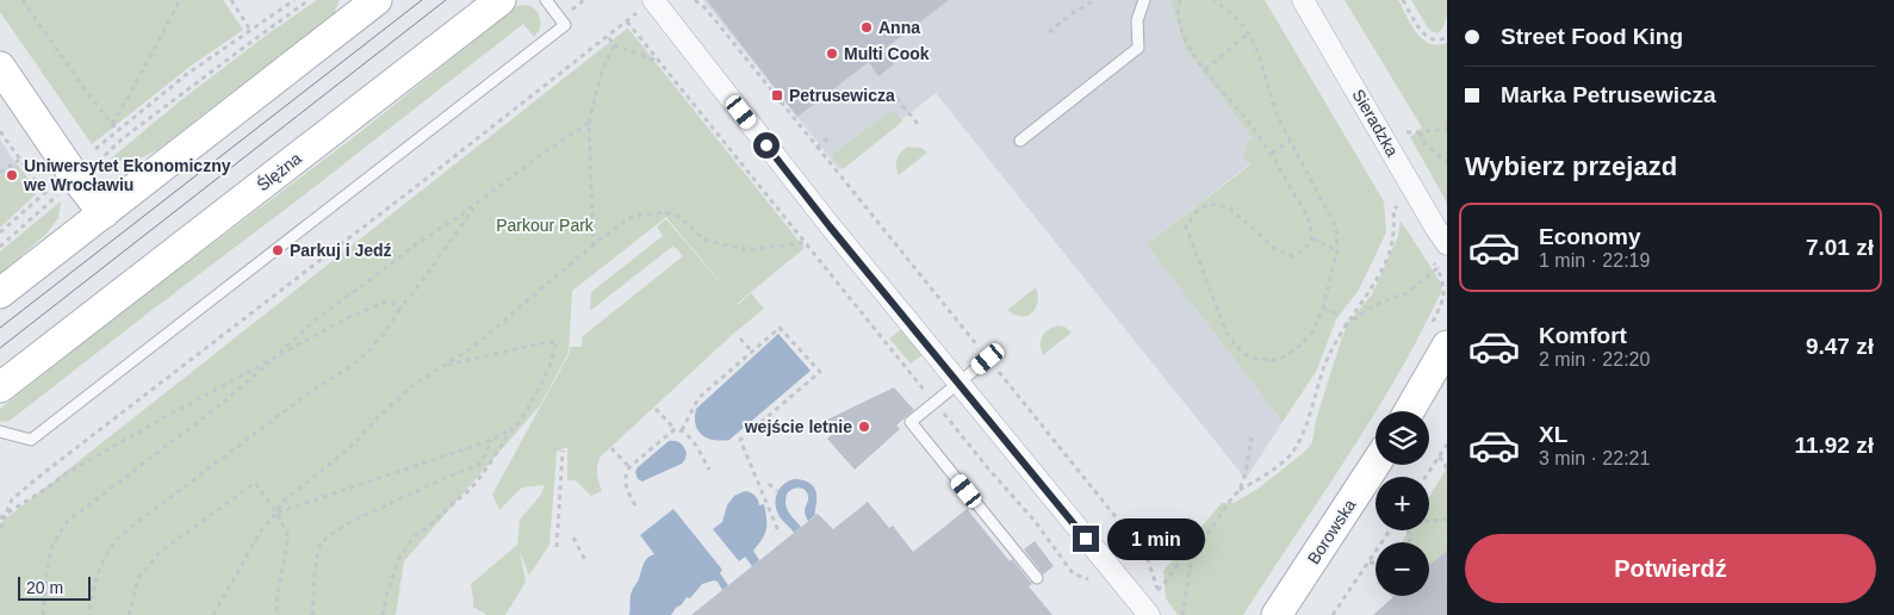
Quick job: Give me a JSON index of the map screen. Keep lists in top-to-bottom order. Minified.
{"streets":{"main road":["Ślężna","Borowska"],"street":["Sieradzka"]},"parks":["Parkour Park"],"places":{"other":["Anna","Multi Cook","Uniwersytet Ekonomiczny we Wrocławiu","Parkuj i Jedź","wejście letnie"],"transit":["Petrusewicza"]},"scale_bar":"20 m","page":{"banner":["Street Food King","Marka Petrusewicza"],"heading":"Wybierz przejazd","list":[{"name":"Economy","note":"1 min · 22:19","value":"7.01 zł"},{"name":"Komfort","note":"2 min · 22:20","value":"9.47 zł"},{"name":"XL","note":"3 min · 22:21","value":"11.92 zł"}],"map_buttons":["+","−"],"bubble":"1 min","buttons":"Potwierdź","scale":"20 m"}}
